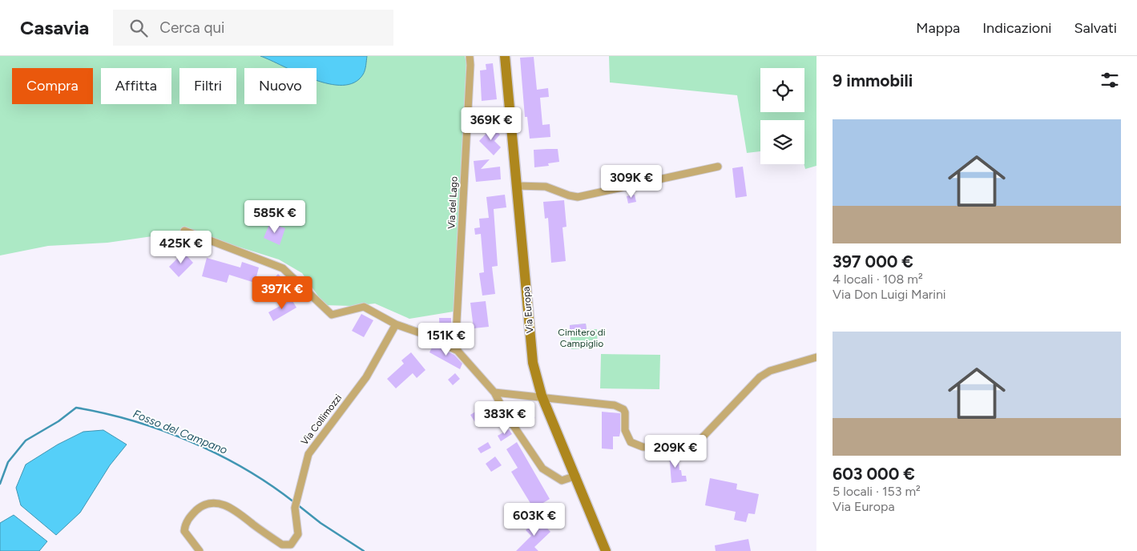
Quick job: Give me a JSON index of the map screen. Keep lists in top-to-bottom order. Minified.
{"streets":{"main road":["Via Europa"],"street":["Via del Lago","Via Collimozzi"]},"water":["Fosso del Campano"],"parks":["Cimitero di Campiglio"],"page":{"header":"Casavia","search":"Cerca qui","nav":["Mappa","Indicazioni","Salvati"],"heading":"9 immobili","chip":["Compra","Affitta","Filtri","Nuovo"],"list":[{"name":"397 000 €","note":"4 locali · 108 m² · Via Don Luigi Marini"},{"name":"603 000 €","note":"5 locali · 153 m² · Via Europa"}],"price":["369K €","309K €","585K €","425K €","397K €","151K €","383K €","209K €","603K €"]}}
